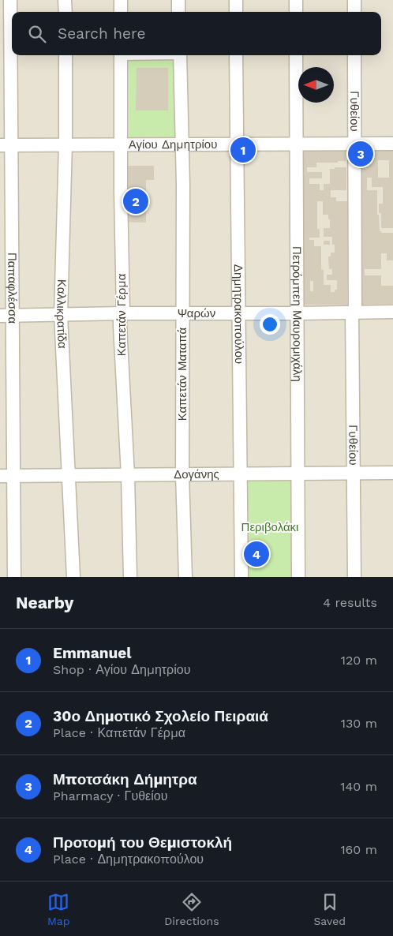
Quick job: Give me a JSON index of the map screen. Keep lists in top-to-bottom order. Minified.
{"streets":{"street":["Γυθείου","Αγίου Δημητρίου","Παπαφλέσσα","Ψαρών","Καλλικρατίδα","Καπετάν Γέρμα","Δημητρακοπούλου","Πετρόμπεη Μαυρομιχάλη","Καπετάν Ματαπά","Δογάνης"]},"crossings":[["Γυθείου","Αγίου Δημητρίου"],["Γυθείου","Ψαρών"],["Γυθείου","Δογάνης"],["Αγίου Δημητρίου","Παπαφλέσσα"],["Αγίου Δημητρίου","Καλλικρατίδα"],["Αγίου Δημητρίου","Καπετάν Γέρμα"],["Αγίου Δημητρίου","Δημητρακοπούλου"],["Αγίου Δημητρίου","Πετρόμπεη Μαυρομιχάλη"],["Αγίου Δημητρίου","Καπετάν Ματαπά"],["Παπαφλέσσα","Ψαρών"],["Παπαφλέσσα","Δογάνης"],["Ψαρών","Καλλικρατίδα"],["Ψαρών","Καπετάν Γέρμα"],["Ψαρών","Δημητρακοπούλου"],["Ψαρών","Πετρόμπεη Μαυρομιχάλη"],["Ψαρών","Καπετάν Ματαπά"],["Καλλικρατίδα","Δογάνης"],["Καπετάν Γέρμα","Δογάνης"],["Δημητρακοπούλου","Δογάνης"],["Πετρόμπεη Μαυρομιχάλη","Δογάνης"],["Καπετάν Ματαπά","Δογάνης"]],"parks":["Περιβολάκι"],"north":"left","page":{"search":"Search here","pins":["1","3","2","4"],"heading":["Nearby","4 results"],"list":[{"mark":"1","name":"Emmanuel","note":"Shop · Αγίου Δημητρίου","value":"120 m"},{"mark":"2","name":"30ο Δημοτικό Σχολείο Πειραιά","note":"Place · Καπετάν Γέρμα","value":"130 m"},{"mark":"3","name":"Μποτσάκη Δήμητρα","note":"Pharmacy · Γυθείου","value":"140 m"},{"mark":"4","name":"Προτομή του Θεμιστοκλή","note":"Place · Δημητρακοπούλου","value":"160 m"}],"nav":["Map","Directions","Saved"]}}
